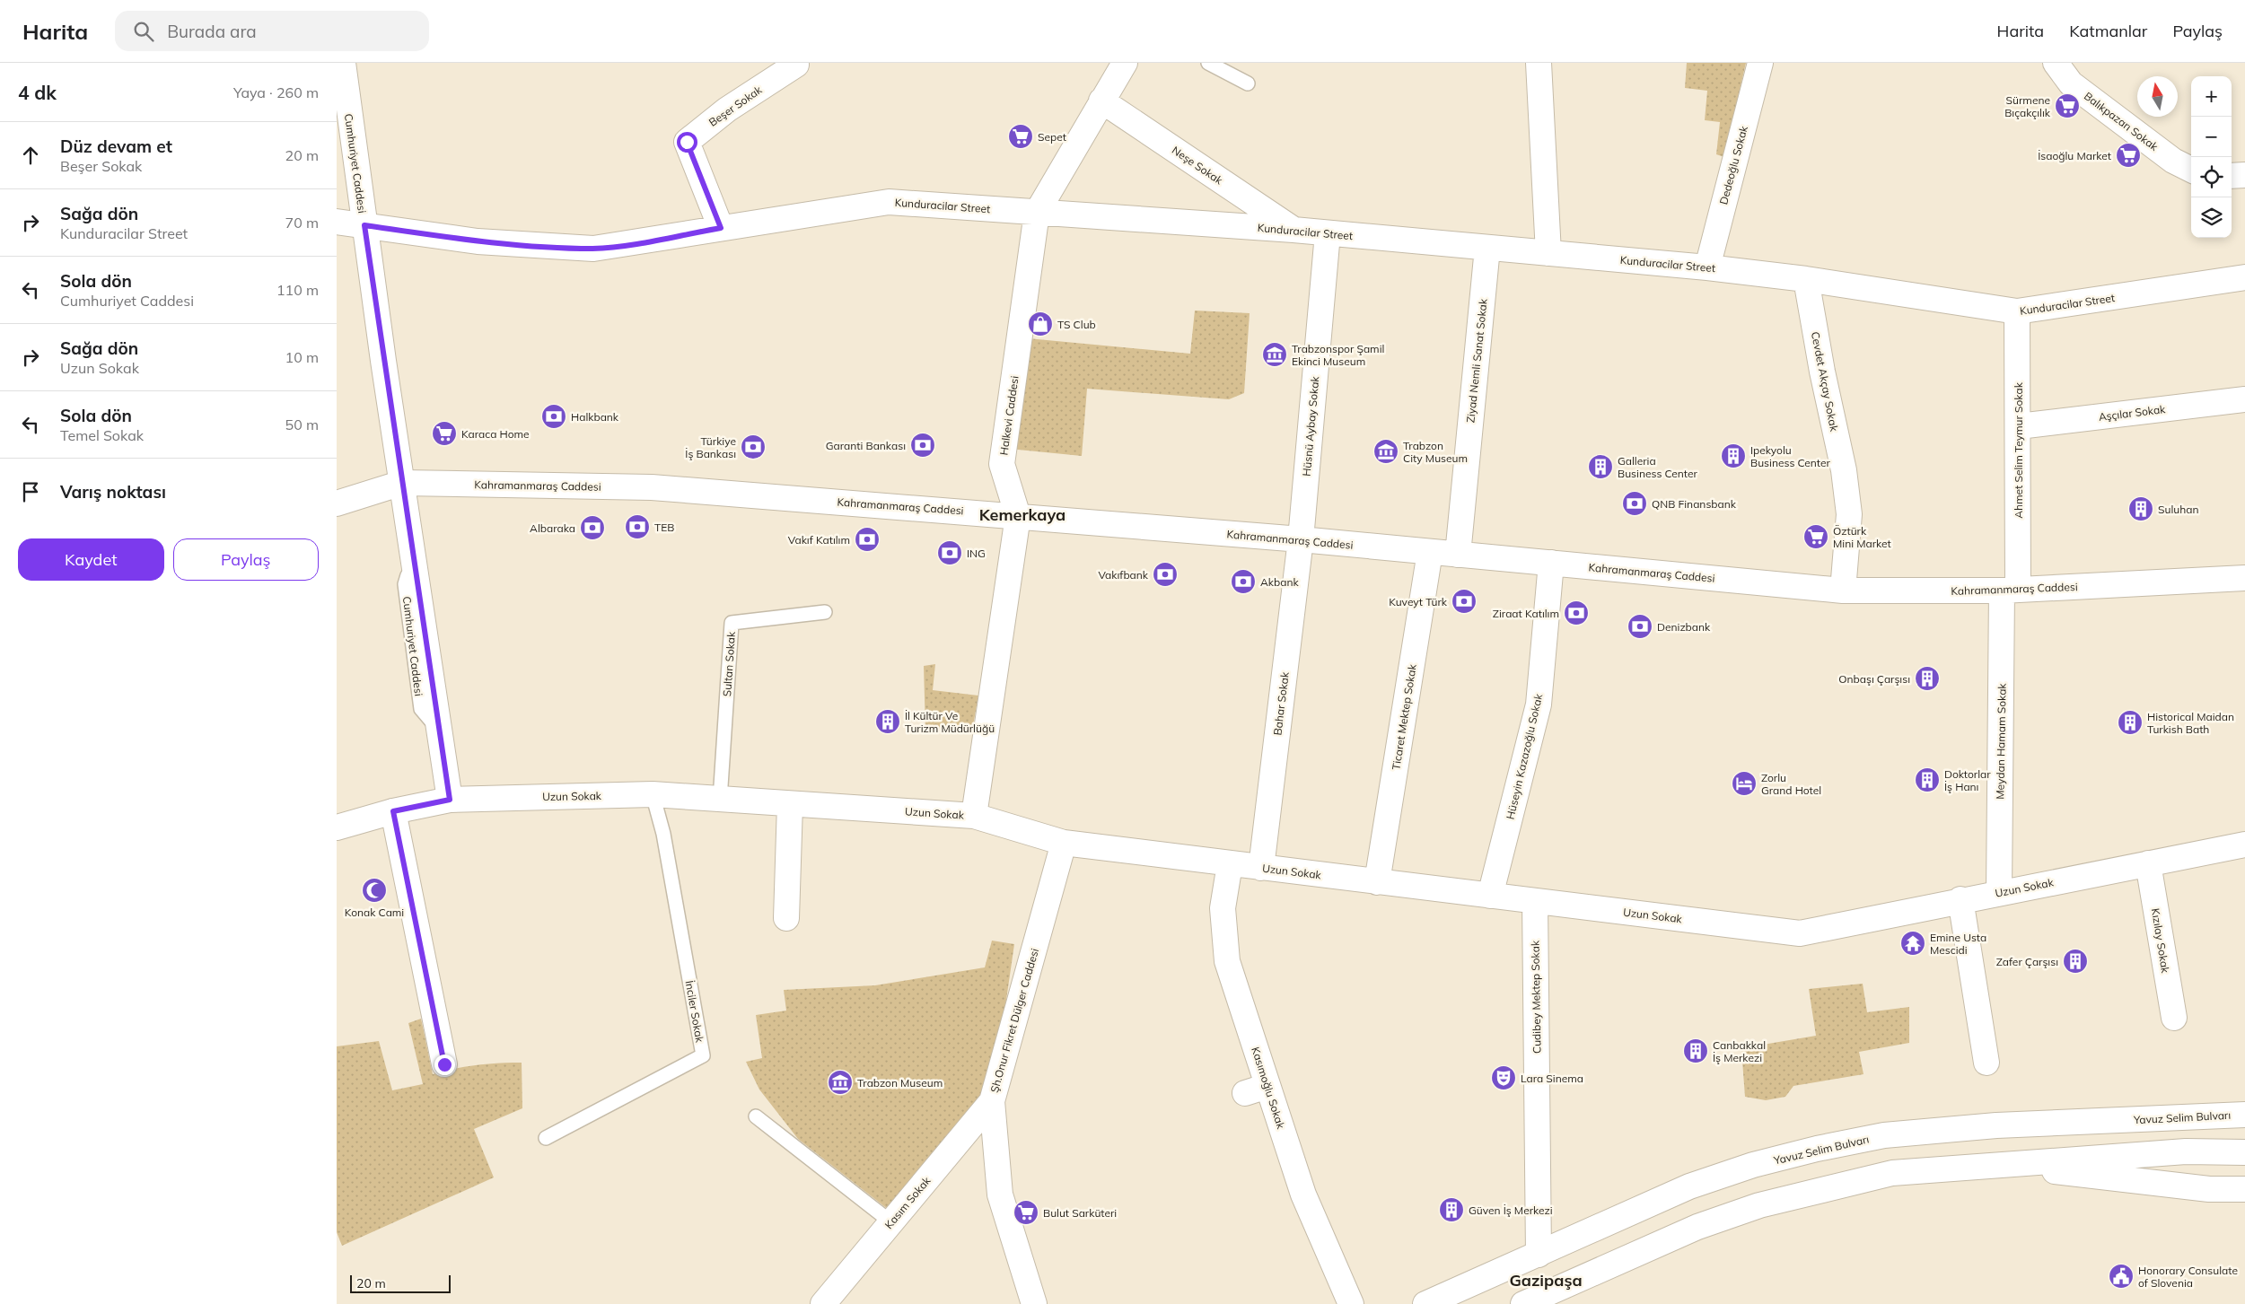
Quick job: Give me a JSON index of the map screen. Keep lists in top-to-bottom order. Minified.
{"streets":{"street":["Beşer Sokak","Balıkpazarı Sokak","Cumhuriyet Caddesi","Neşe Sokak","Dedeoğlu Sokak","Kunduracilar Street","Ziyad Nemli Sanat Sokak","Cevdet Akçay Sokak","Aşçılar Sokak","Halkevi Caddesi","Hüsnü Aybay Sokak","Ahmet Selim Teymur Sokak","Kahramanmaraş Caddesi","Bahar Sokak","Ticaret Mektep Sokak","Meydan Hamam Sokak","Hüseyin Kazazoğlu Sokak","Uzun Sokak","Kızılay Sokak","Cudibey Mektep Sokak","Şh.Onur Fikret Dülger Caddesi","Kasımoğlu Sokak","Yavuz Selim Bulvarı","Kasım Sokak"],"lane":["Sultan Sokak","İnciler Sokak"]},"crossings":[["Beşer Sokak","Kunduracilar Street"],["Cumhuriyet Caddesi","Kunduracilar Street"],["Cumhuriyet Caddesi","Kahramanmaraş Caddesi"],["Cumhuriyet Caddesi","Uzun Sokak"],["Neşe Sokak","Kunduracilar Street"],["Neşe Sokak","Halkevi Caddesi"],["Dedeoğlu Sokak","Kunduracilar Street"],["Kunduracilar Street","Ziyad Nemli Sanat Sokak"],["Kunduracilar Street","Cevdet Akçay Sokak"],["Kunduracilar Street","Halkevi Caddesi"],["Kunduracilar Street","Hüsnü Aybay Sokak"],["Kunduracilar Street","Ahmet Selim Teymur Sokak"],["Ziyad Nemli Sanat Sokak","Kahramanmaraş Caddesi"],["Cevdet Akçay Sokak","Kahramanmaraş Caddesi"],["Aşçılar Sokak","Ahmet Selim Teymur Sokak"],["Halkevi Caddesi","Kahramanmaraş Caddesi"],["Halkevi Caddesi","Uzun Sokak"],["Hüsnü Aybay Sokak","Kahramanmaraş Caddesi"],["Hüsnü Aybay Sokak","Bahar Sokak"],["Ahmet Selim Teymur Sokak","Kahramanmaraş Caddesi"],["Ahmet Selim Teymur Sokak","Meydan Hamam Sokak"],["Kahramanmaraş Caddesi","Bahar Sokak"],["Kahramanmaraş Caddesi","Ticaret Mektep Sokak"],["Kahramanmaraş Caddesi","Meydan Hamam Sokak"],["Kahramanmaraş Caddesi","Hüseyin Kazazoğlu Sokak"],["Sultan Sokak","Uzun Sokak"],["Bahar Sokak","Uzun Sokak"],["Ticaret Mektep Sokak","Uzun Sokak"],["Meydan Hamam Sokak","Uzun Sokak"],["Hüseyin Kazazoğlu Sokak","Uzun Sokak"],["Uzun Sokak","Kızılay Sokak"],["Uzun Sokak","Cudibey Mektep Sokak"],["Uzun Sokak","İnciler Sokak"],["Uzun Sokak","Şh.Onur Fikret Dülger Caddesi"],["Uzun Sokak","Kasımoğlu Sokak"],["Cudibey Mektep Sokak","Yavuz Selim Bulvarı"],["Şh.Onur Fikret Dülger Caddesi","Kasım Sokak"]],"districts":["Kemerkaya","Gazipaşa"],"places":{"supermarket":["Sürmene Bıçakçılık","Sepet","İsaoğlu Market","Karaca Home","Öztürk Mini Market","Bulut Sarküteri"],"shop":["TS Club"],"museum":["Trabzonspor Şamil Ekinci Museum","Trabzon City Museum","Trabzon Museum"],"bank":["Halkbank","Garanti Bankası","Türkiye İş Bankası","QNB Finansbank","TEB","Albaraka","Vakıf Katılım","ING","Vakıfbank","Akbank","Kuveyt Türk","Ziraat Katılım","Denizbank"],"building":["Ipekyolu Business Center","Galleria Business Center","Suluhan","Onbaşı Çarşısı","İl Kültür Ve Turizm Müdürlüğü","Historical Maidan Turkish Bath","Doktorlar İş Hanı","Zafer Çarşısı","Canbakkal İş Merkezi","Güven İş Merkezi"],"hotel":["Zorlu Grand Hotel"],"mosque":["Konak Cami"],"temple":["Emine Usta Mescidi"],"theatre":["Lara Sinema"],"public building":["Honorary Consulate of Slovenia"]},"scale_bar":"20 m","north":"top","page":{"header":"Harita","search":"Burada ara","nav":["Harita","Katmanlar","Paylaş"],"heading":["4 dk","Yaya · 260 m"],"map_buttons":["+","−"],"list":[["Düz devam et","Beşer Sokak","20 m"],["Sağa dön","Kunduracilar Street","70 m"],["Sola dön","Cumhuriyet Caddesi","110 m"],["Sağa dön","Uzun Sokak","10 m"],["Sola dön","Temel Sokak","50 m"],"Varış noktası"],"buttons":["Kaydet","Paylaş"],"scale":"20 m"}}
